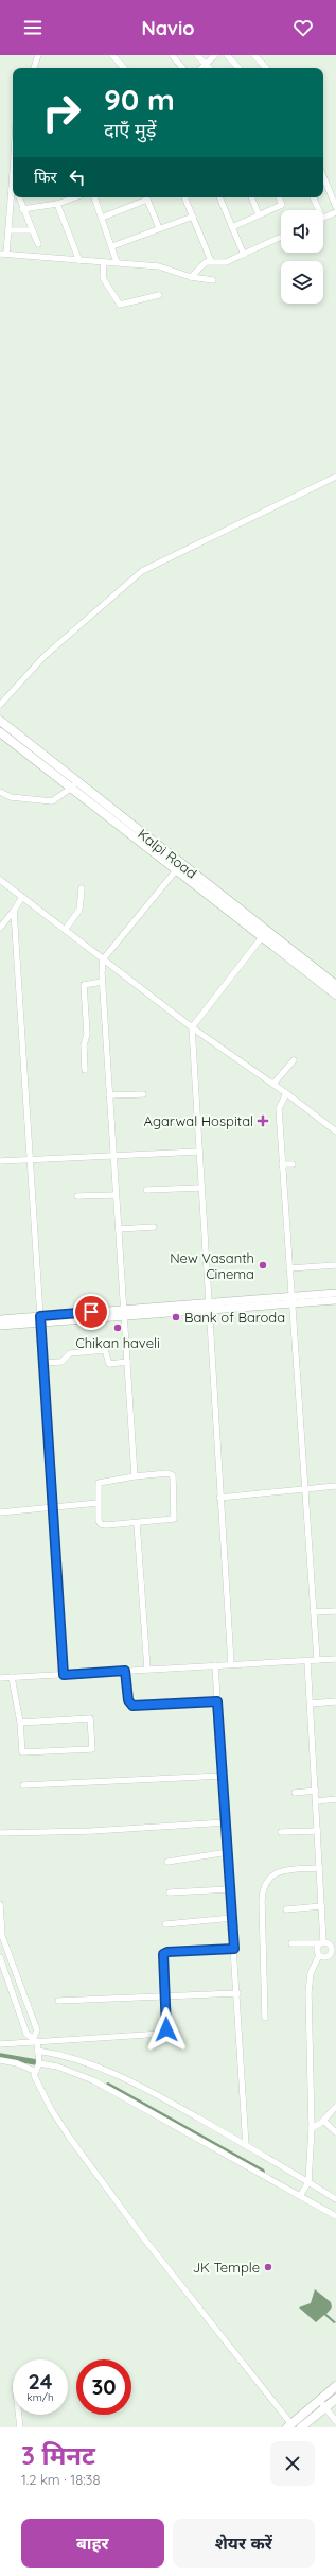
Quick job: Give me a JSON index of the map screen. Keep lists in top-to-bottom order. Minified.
{"streets":{"main road":["Kalpi Road"]},"places":{"health":["Agarwal Hospital"],"other":["New Vasanth Cinema","Bank of Baroda","Chikan haveli","JK Temple"]},"page":{"header":"Navio","turn":["90 m","दाएँ मुड़ें"],"then":"फिर","speed":"24 km/h","limit":"30","heading":["3 मिनट","1.2 km · 18:38"],"buttons":["बाहर","शेयर करें"]}}
